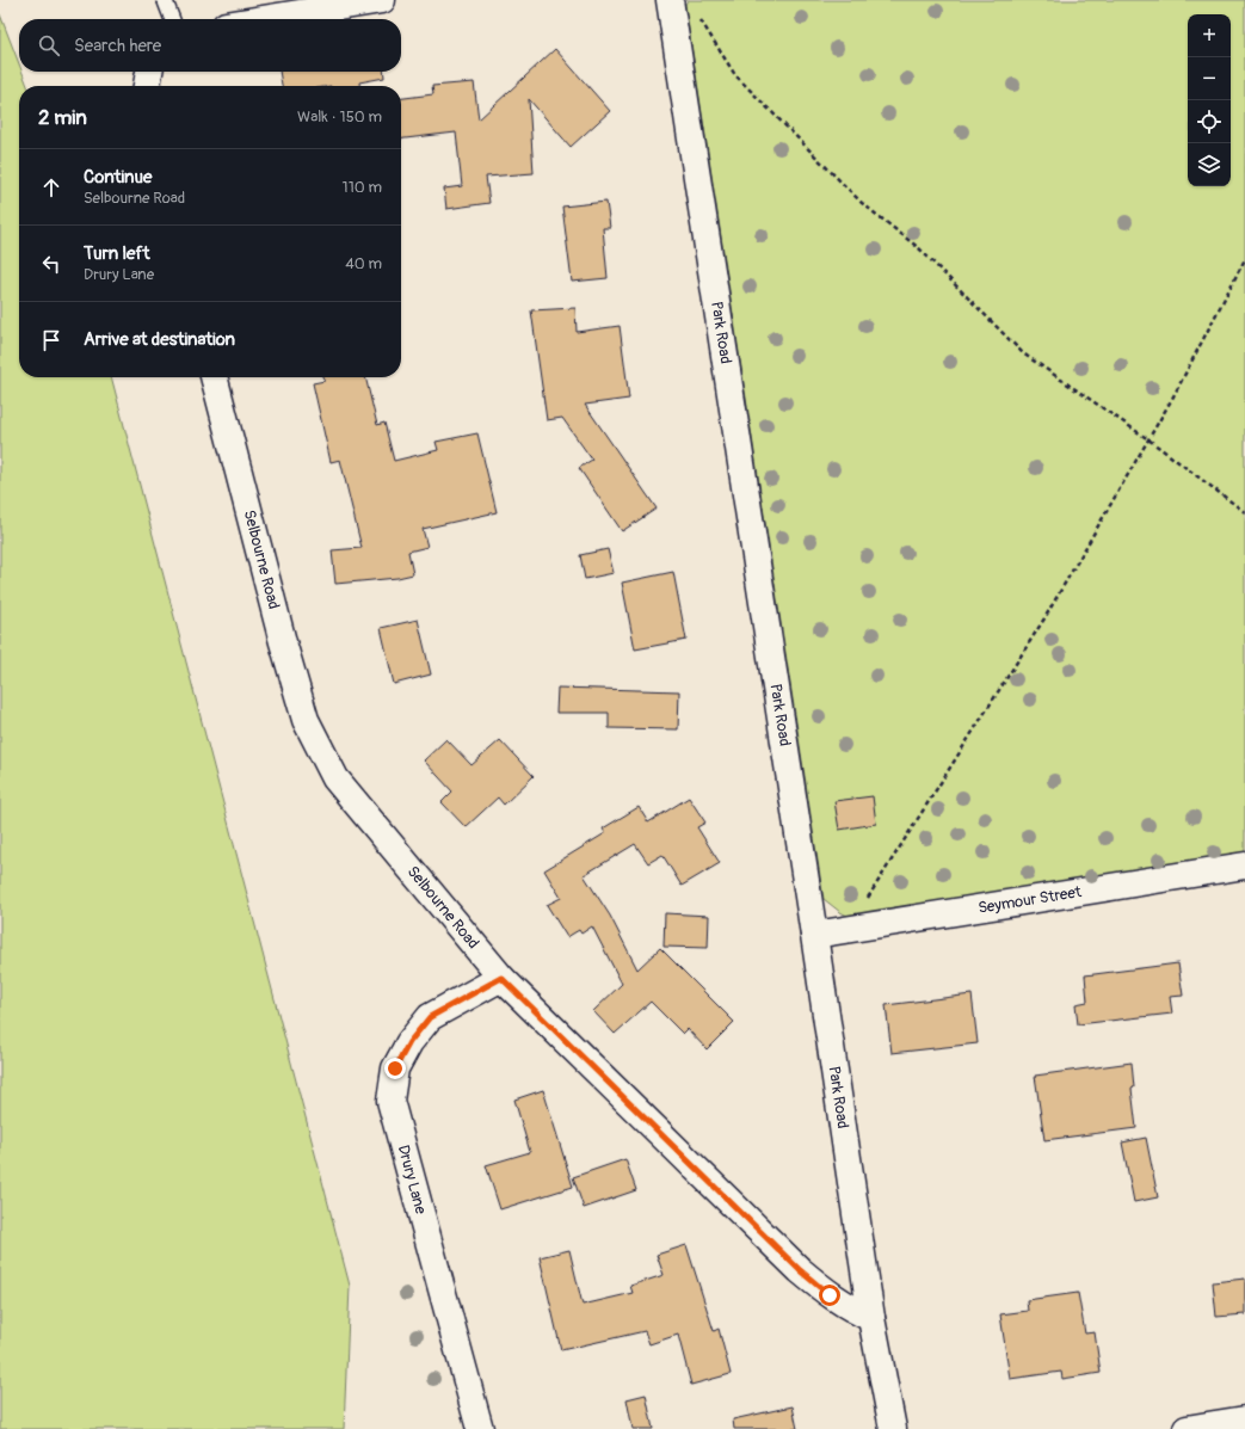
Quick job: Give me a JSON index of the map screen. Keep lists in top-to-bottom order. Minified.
{"streets":{"street":["Park Road","Selbourne Road","Seymour Street","Drury Lane"]},"crossings":[["Park Road","Selbourne Road"],["Park Road","Seymour Street"],["Selbourne Road","Drury Lane"]],"page":{"map_buttons":["+","−"],"search":"Search here","heading":["2 min","Walk · 150 m"],"list":[["Continue","Selbourne Road","110 m"],["Turn left","Drury Lane","40 m"],"Arrive at destination"]}}
